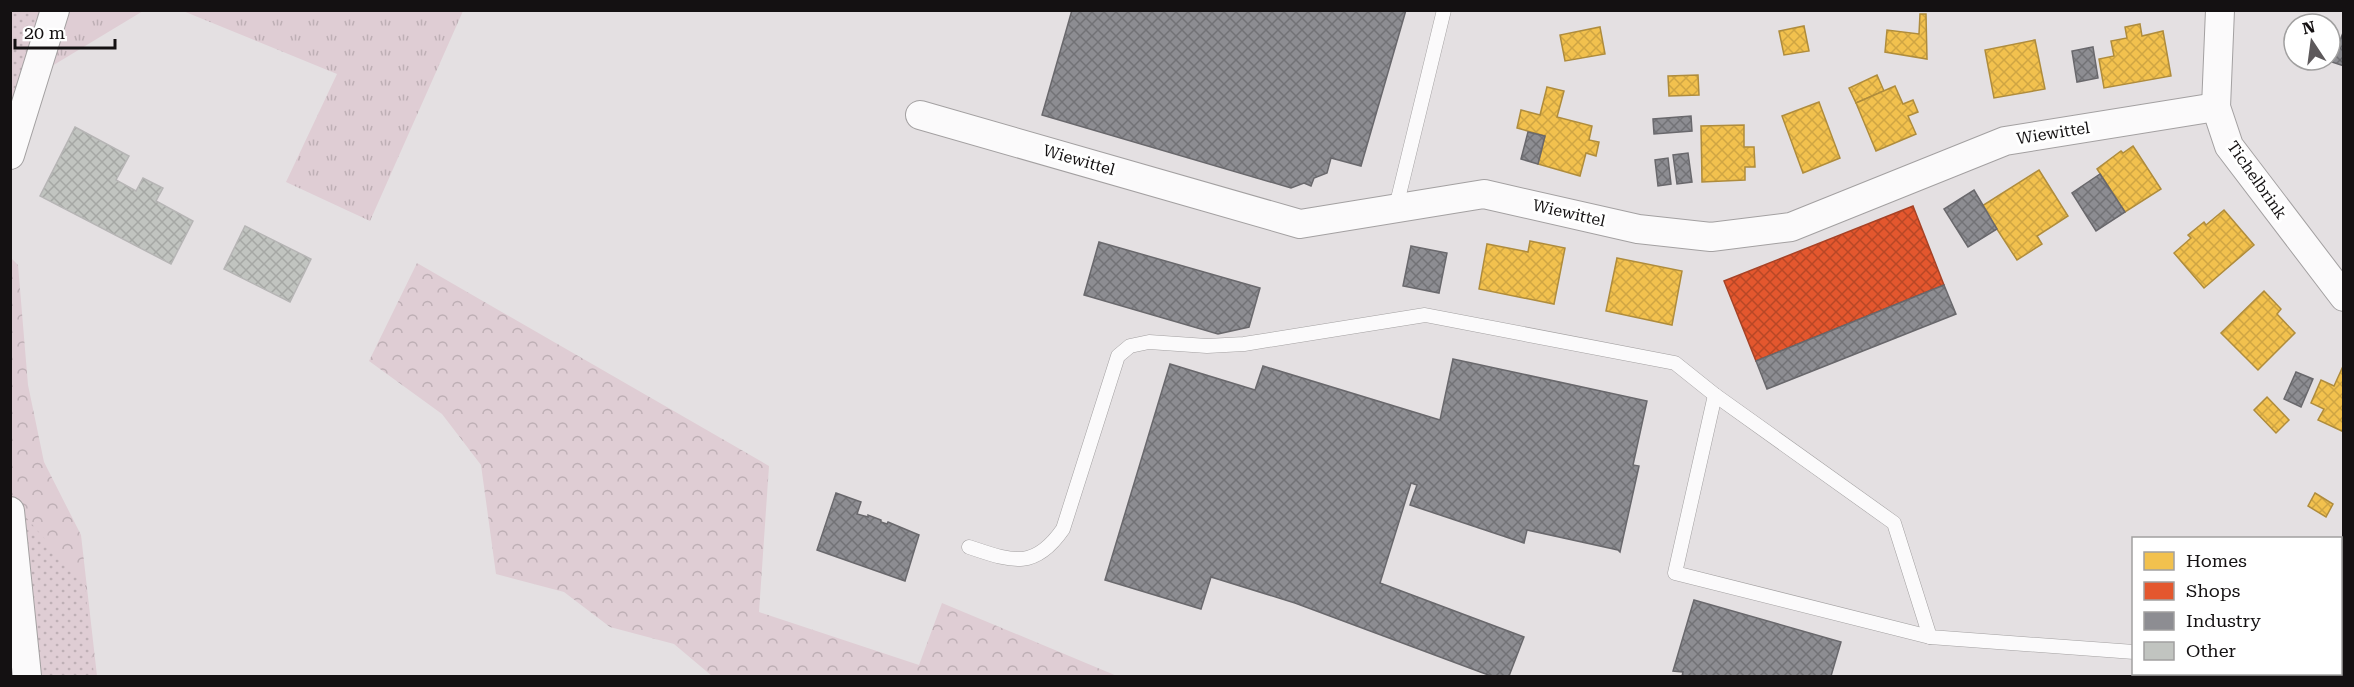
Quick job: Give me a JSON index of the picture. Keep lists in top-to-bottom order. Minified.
{"streets":{"street":["Wiewittel","Tichelbrink"]},"crossings":[["Wiewittel","Tichelbrink"]],"legend":["Homes","Shops","Industry","Other"],"scale_bar":"20 m","north":"top"}
